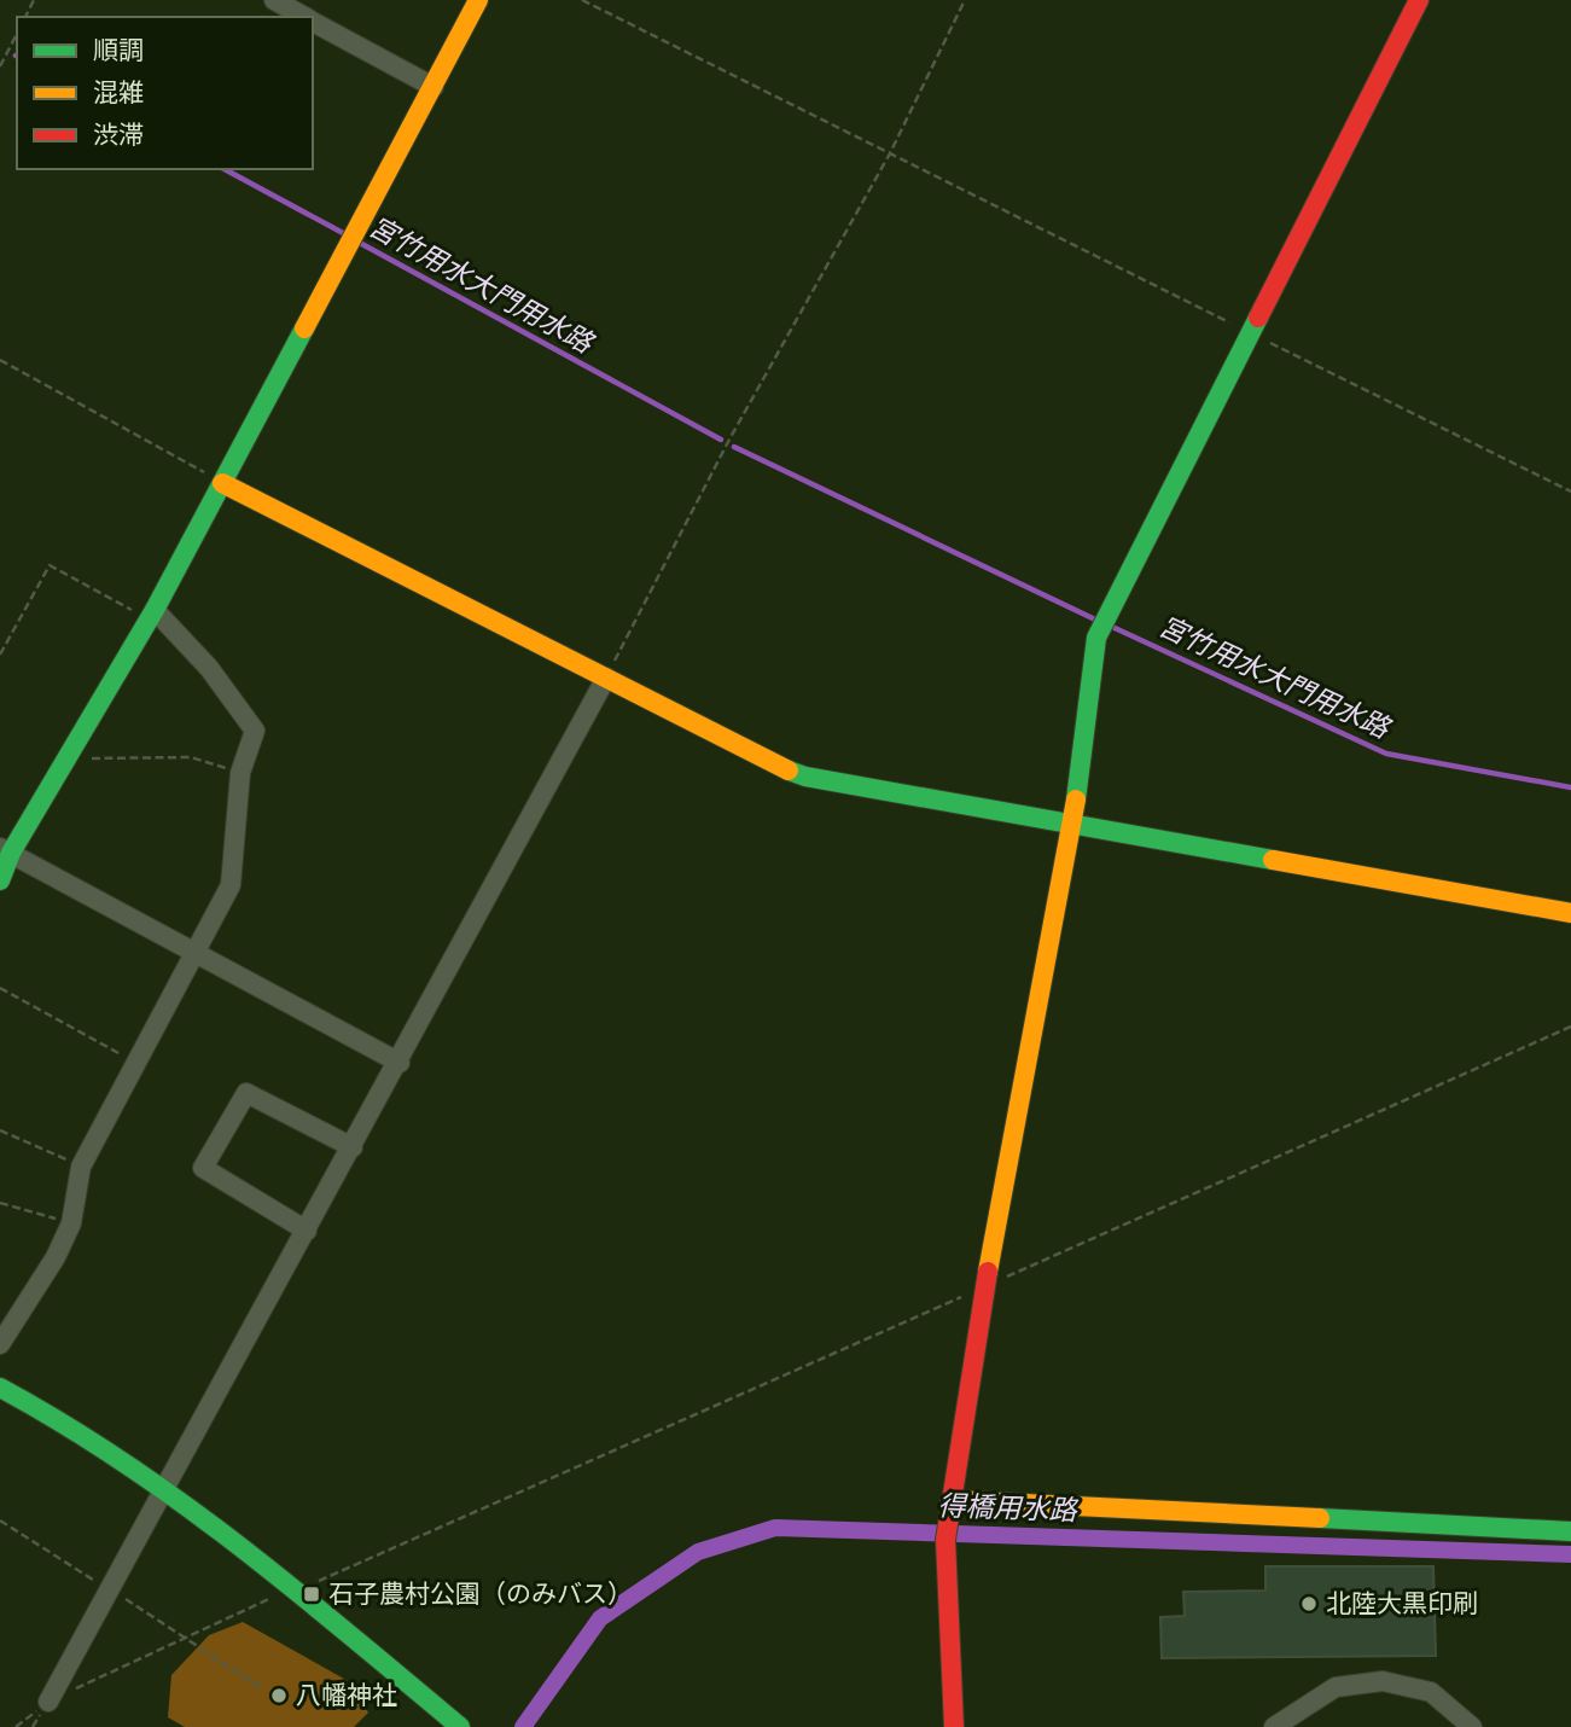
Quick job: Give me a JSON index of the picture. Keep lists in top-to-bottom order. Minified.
{"water":["宮竹用水大門用水路","得橋用水路"],"places":{"transit":["石子農村公園（のみバス）"],"other":["北陸大黒印刷","八幡神社"]},"legend":["順調","混雑","渋滞"]}
